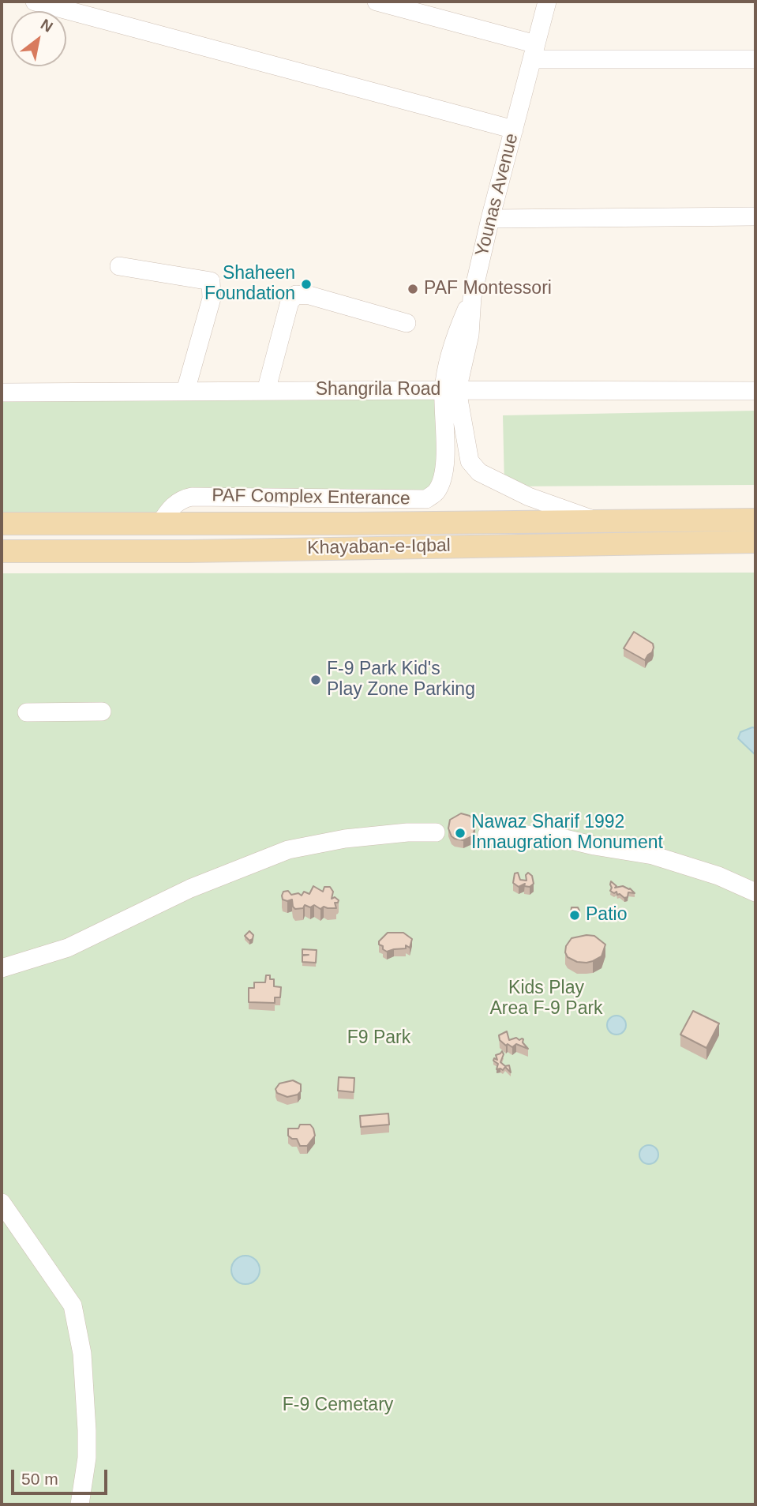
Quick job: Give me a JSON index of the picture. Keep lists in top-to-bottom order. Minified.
{"streets":{"main road":["Khayaban-e-Iqbal"],"street":["Younas Avenue","Shangrila Road","PAF Complex Enterance"]},"crossings":[["Younas Avenue","PAF Complex Enterance"],["Shangrila Road","PAF Complex Enterance"],["PAF Complex Enterance","Khayaban-e-Iqbal"]],"parks":["Kids Play Area F-9 Park","F9 Park","F-9 Cemetary"],"places":["Shaheen Foundation","PAF Montessori","F-9 Park Kid's Play Zone Parking","Nawaz Sharif 1992 Innaugration Monument","Patio"],"scale_bar":"50 m","north":"top right"}
